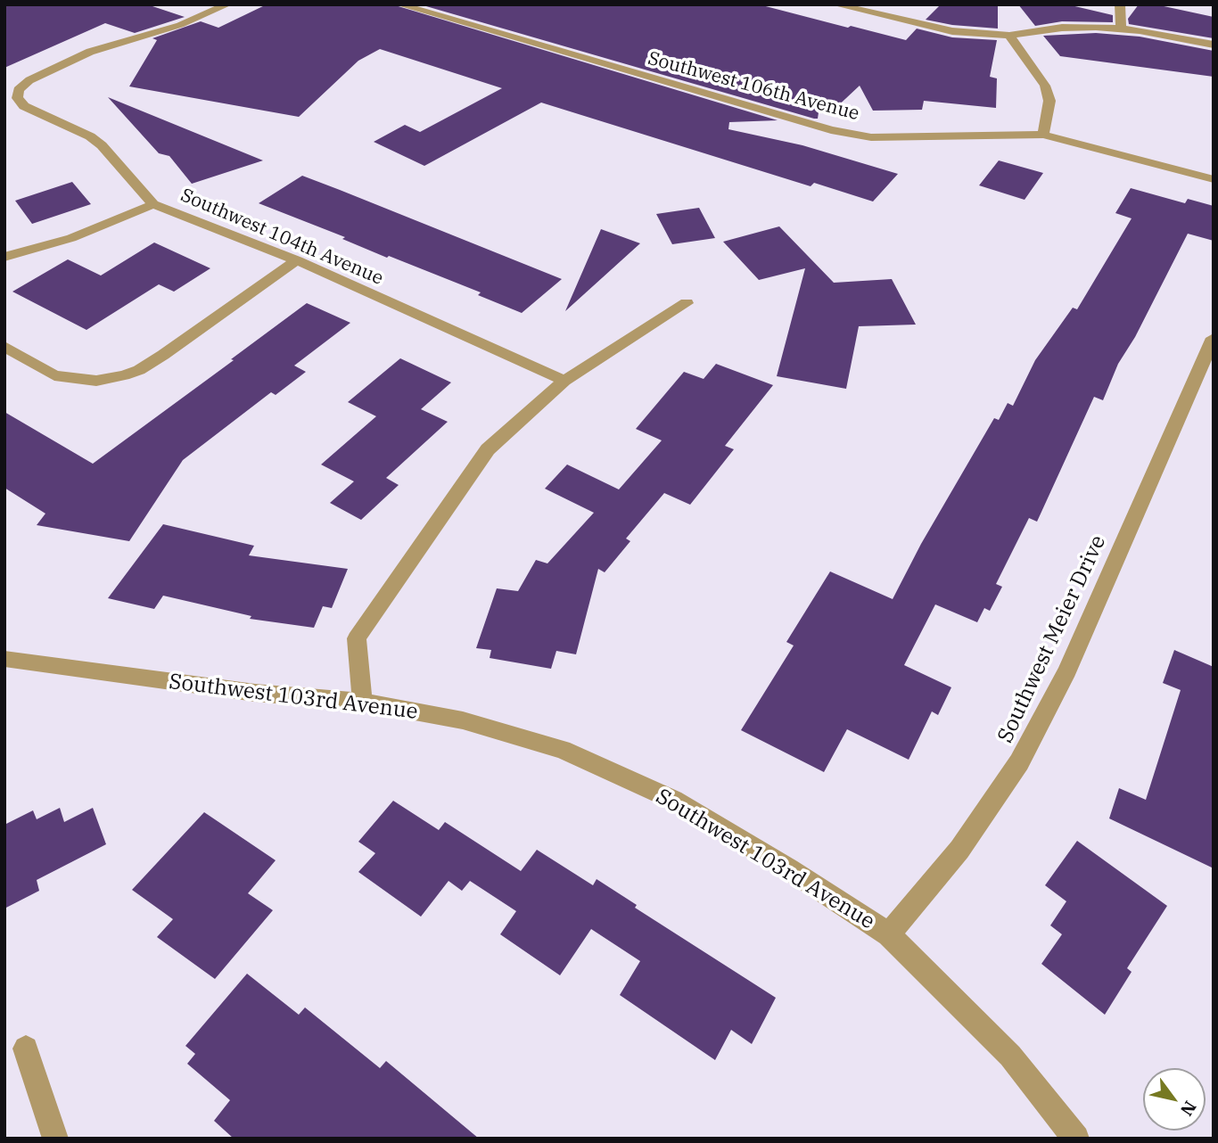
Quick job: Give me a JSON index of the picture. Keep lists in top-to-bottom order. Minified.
{"streets":{"street":["Southwest 106th Avenue","Southwest 104th Avenue","Southwest Meier Drive","Southwest 103rd Avenue"]},"crossings":[["Southwest Meier Drive","Southwest 103rd Avenue"]],"north":"bottom right"}
